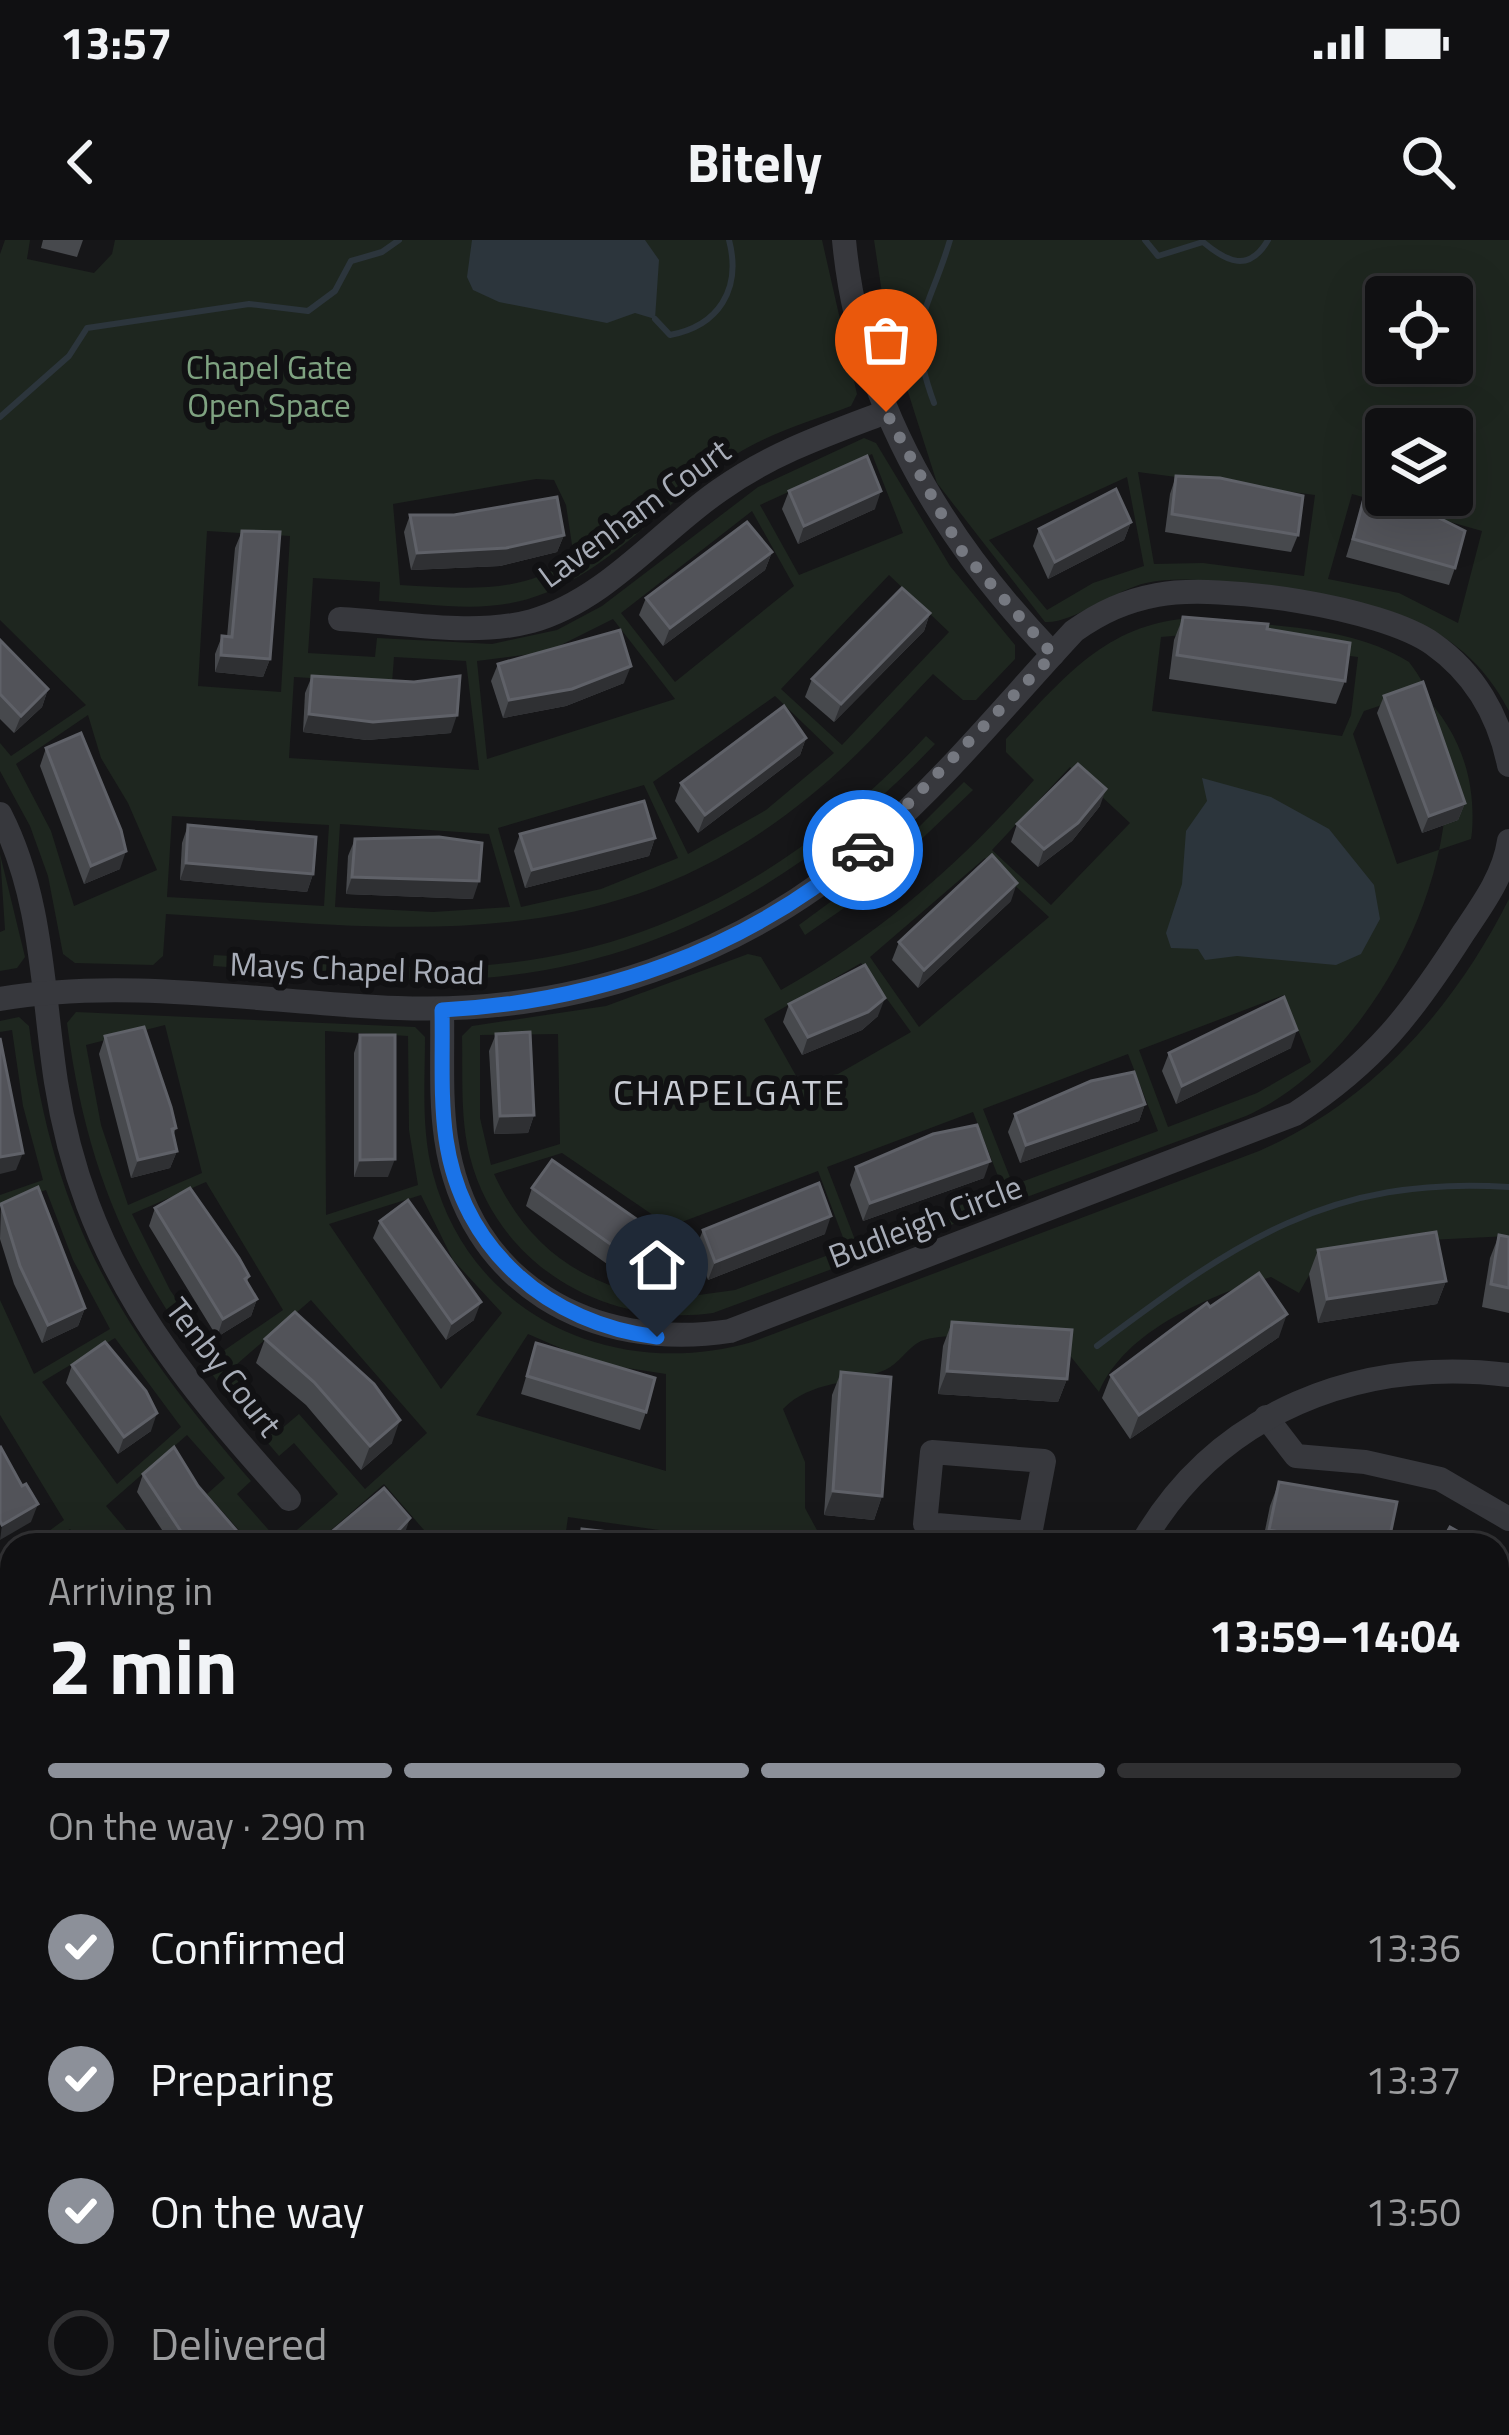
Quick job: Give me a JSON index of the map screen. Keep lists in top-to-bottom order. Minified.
{"streets":{"street":["Lavenham Court","Mays Chapel Road","Budleigh Circle","Tenby Court"]},"crossings":[["Mays Chapel Road","Budleigh Circle"],["Mays Chapel Road","Tenby Court"]],"districts":["CHAPELGATE"],"parks":["Chapel Gate Open Space"],"page":{"status":"13:57","header":"Bitely","heading":["2 min","Arriving in","13:59–14:04"],"bar":"On the way · 290 m","list":[["Confirmed","13:36"],["Preparing","13:37"],["On the way","13:50"],"Delivered"]}}
